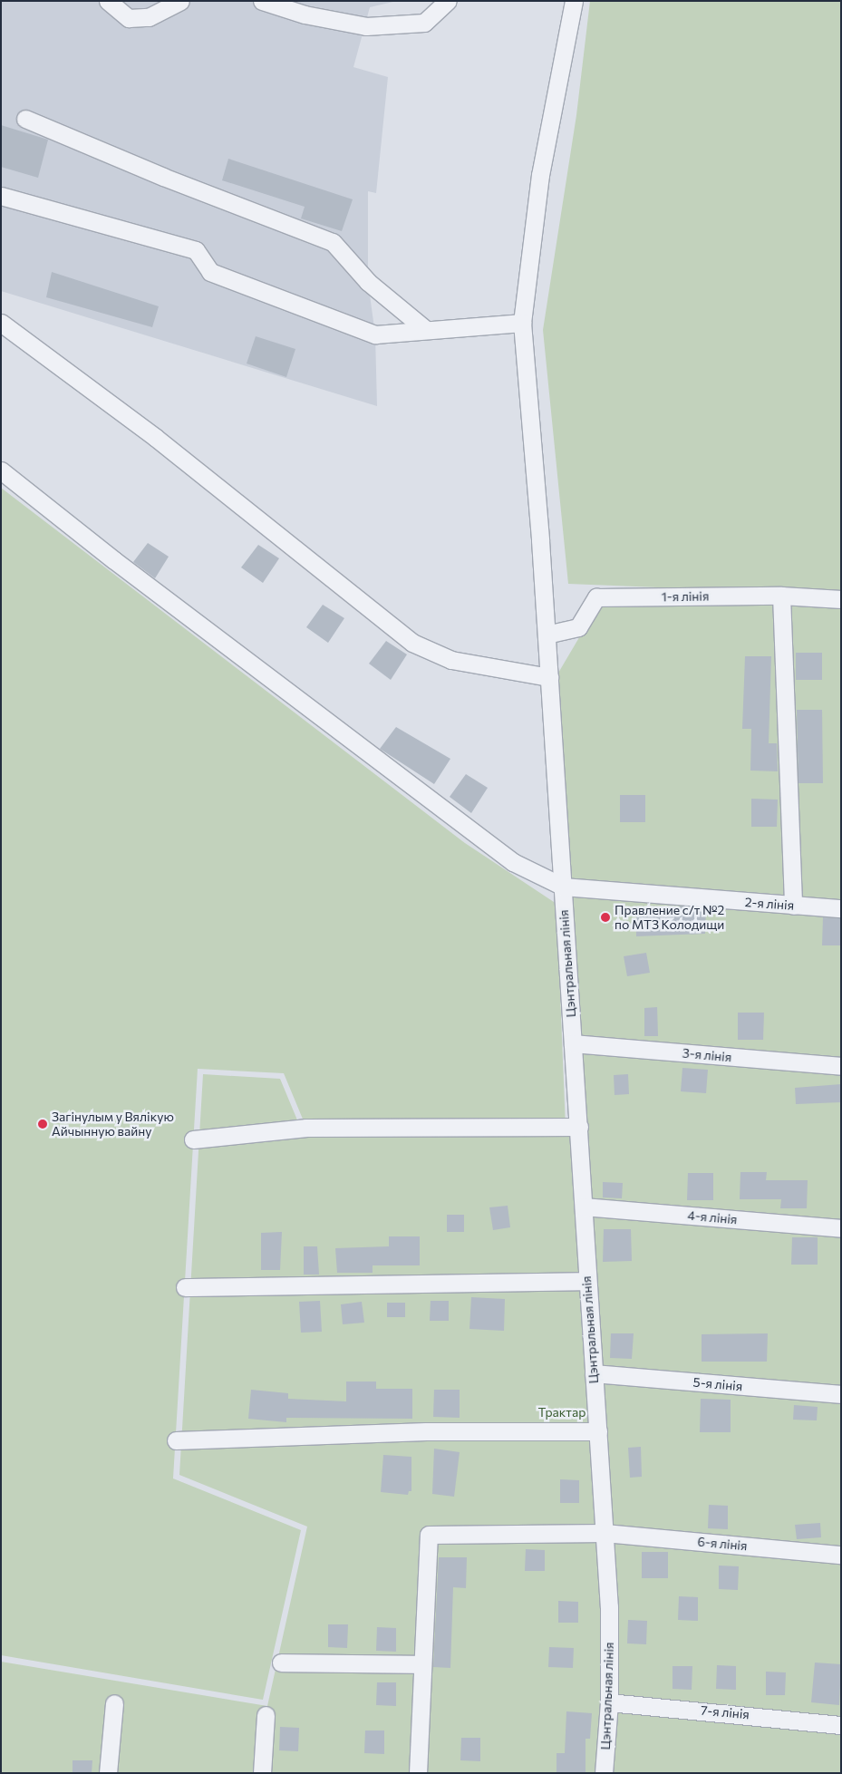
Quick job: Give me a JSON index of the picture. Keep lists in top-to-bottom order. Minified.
{"streets":{"street":["1-я лінія","2-я лінія","Цэнтральная лінія","3-я лінія","4-я лінія","5-я лінія","6-я лінія","7-я лінія"]},"crossings":[["1-я лінія","Цэнтральная лінія"],["2-я лінія","Цэнтральная лінія"],["Цэнтральная лінія","3-я лінія"],["Цэнтральная лінія","4-я лінія"],["Цэнтральная лінія","5-я лінія"],["Цэнтральная лінія","6-я лінія"],["Цэнтральная лінія","7-я лінія"]],"parks":["Трактар"],"places":["Правление с/т №2 по МТЗ Колодищи","Загінулым у Вялікую Айчынную вайну"]}
